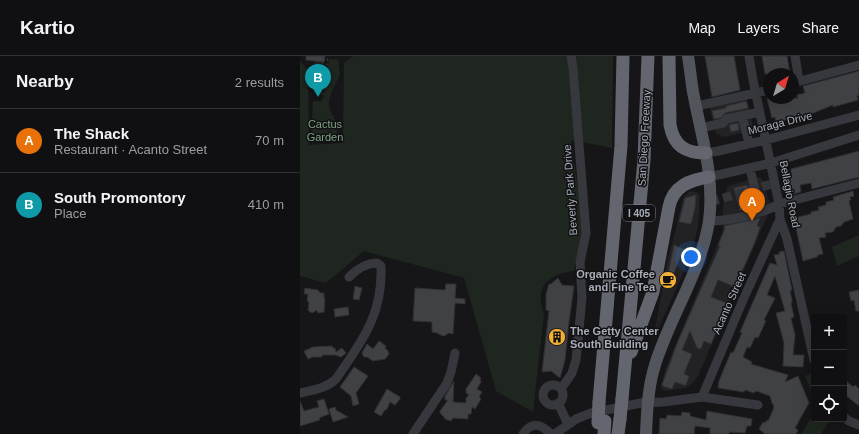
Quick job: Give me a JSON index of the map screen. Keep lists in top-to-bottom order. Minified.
{"streets":{"highway":["San Diego Freeway","I 405"],"street":["Moraga Drive","Beverly Park Drive","Bellagio Road","Acanto Street"]},"crossings":[["Moraga Drive","Bellagio Road"],["Bellagio Road","Acanto Street"]],"parks":["Cactus Garden"],"places":{"cafe":["Organic Coffee and Fine Tea"],"building":["The Getty Center South Building"]},"north":"top right","page":{"header":"Kartio","nav":["Map","Layers","Share"],"heading":["Nearby","2 results"],"pins":["B","A"],"list":[{"mark":"A","name":"The Shack","note":"Restaurant · Acanto Street","value":"70 m"},{"mark":"B","name":"South Promontory","note":"Place","value":"410 m"}],"map_buttons":["+","−"]}}
